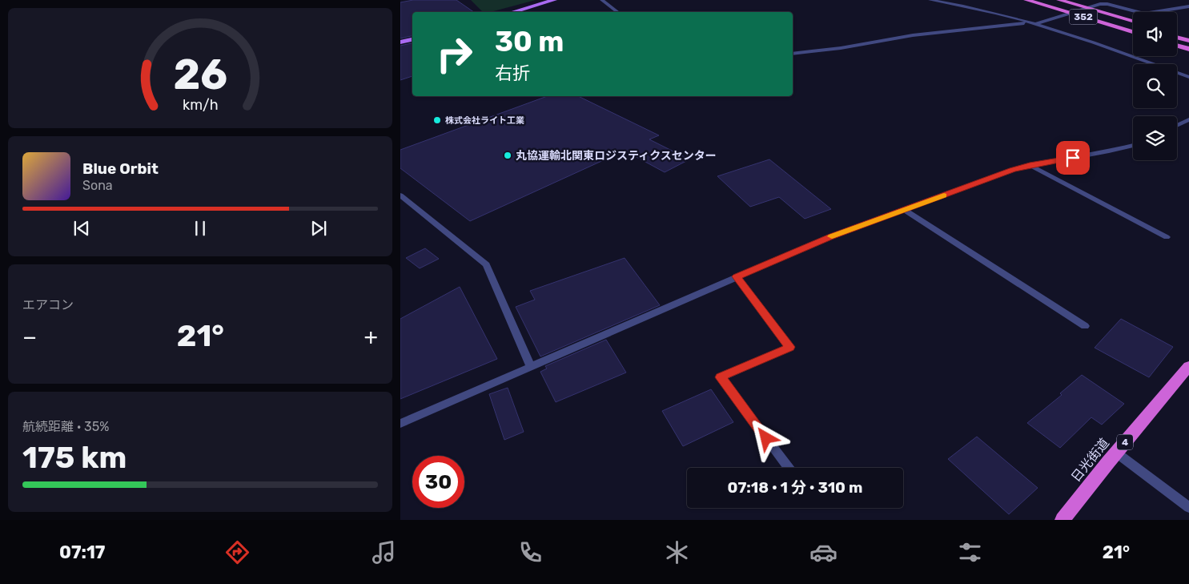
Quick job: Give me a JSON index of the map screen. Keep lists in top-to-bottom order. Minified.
{"streets":{"highway":["352","4","日光街道"]},"places":["株式会社ライト工業","丸協運輸北関東ロジスティクスセンター"],"page":{"turn":["30 m","右折"],"song":["Blue Orbit","Sona"],"tile":["エアコン",["航続距離 · 35%","175 km"]],"heat":["−","21°","+"],"limit":"30","trip":"07:18 · 1 分 · 310 m","tabs":["07:17","21°"],"gauge":["26","km/h"]}}
